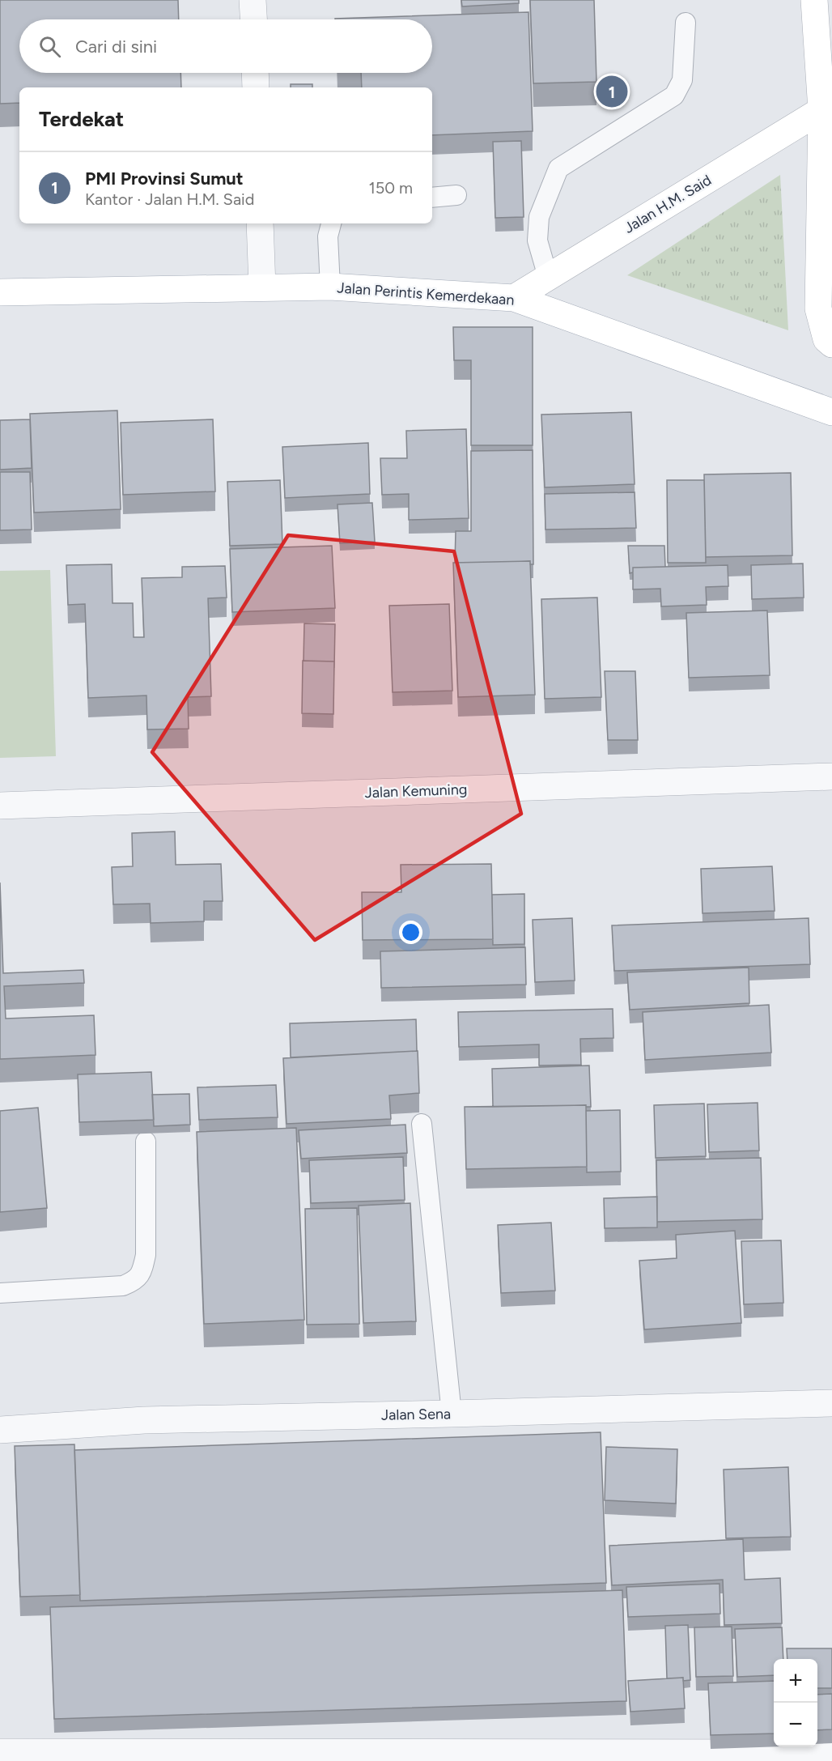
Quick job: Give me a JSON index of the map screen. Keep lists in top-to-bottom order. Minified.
{"streets":{"main road":["Jalan H.M. Said","Jalan Perintis Kemerdekaan"],"street":["Jalan Kemuning","Jalan Sena"]},"crossings":[["Jalan H.M. Said","Jalan Perintis Kemerdekaan"]],"page":{"search":"Cari di sini","pins":"1","heading":"Terdekat","list":[{"mark":"1","name":"PMI Provinsi Sumut","note":"Kantor · Jalan H.M. Said","value":"150 m"}],"map_buttons":["+","−"]}}
